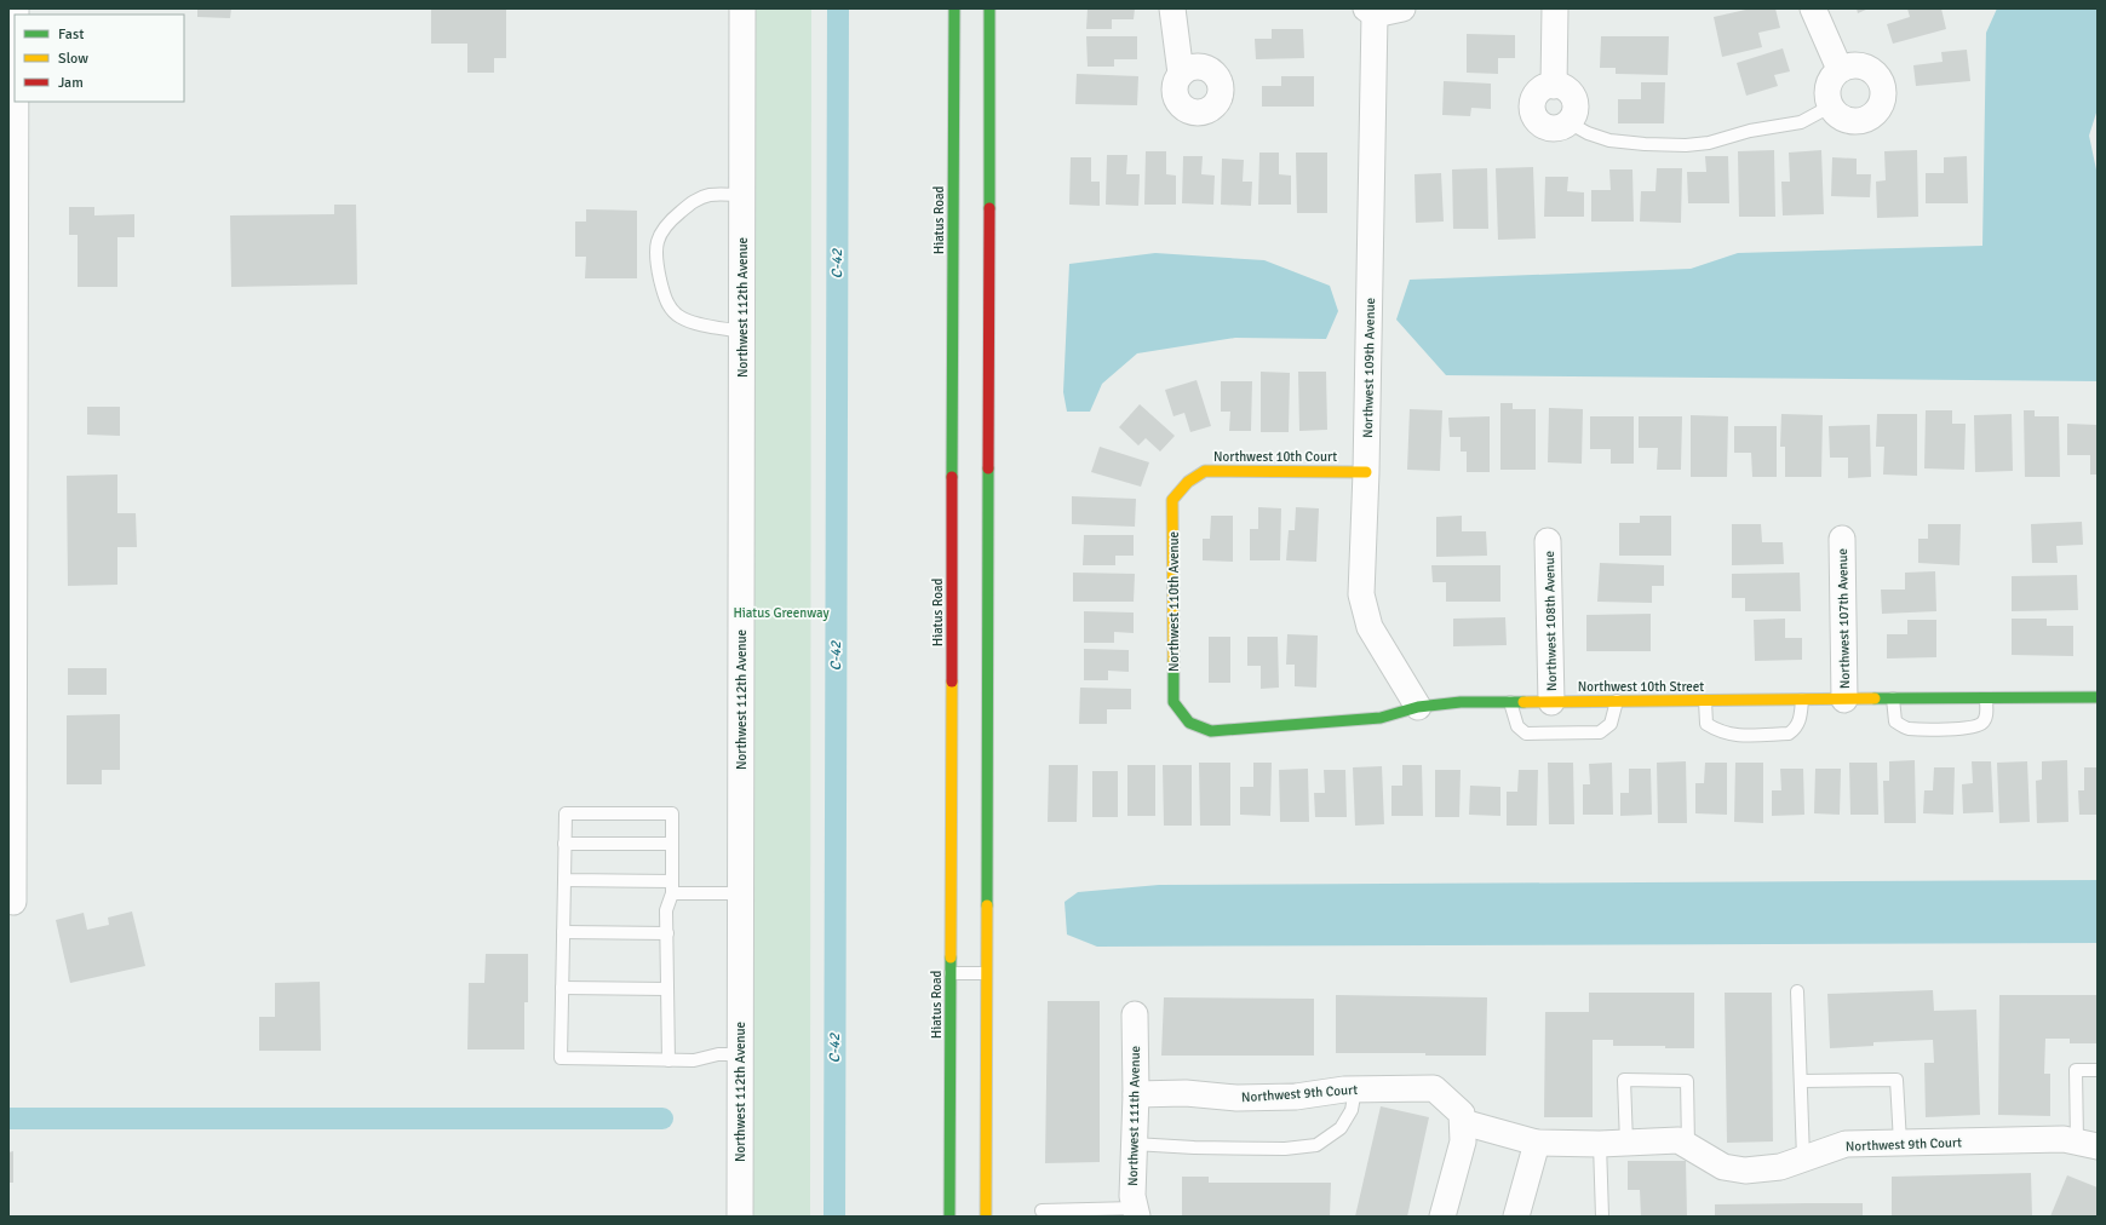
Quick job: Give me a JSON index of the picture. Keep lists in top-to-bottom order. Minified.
{"streets":{"main road":["Hiatus Road","Northwest 10th Court","Northwest 110th Avenue","Northwest 10th Street"],"street":["Northwest 112th Avenue","Northwest 109th Avenue","Northwest 107th Avenue","Northwest 108th Avenue","Northwest 9th Court","Northwest 111th Avenue"]},"crossings":[["Northwest 109th Avenue","Northwest 10th Court"],["Northwest 109th Avenue","Northwest 10th Street"],["Northwest 10th Court","Northwest 110th Avenue"],["Northwest 110th Avenue","Northwest 10th Street"],["Northwest 107th Avenue","Northwest 10th Street"],["Northwest 108th Avenue","Northwest 10th Street"],["Northwest 9th Court","Northwest 111th Avenue"]],"water":["C-42"],"parks":["Hiatus Greenway"],"legend":["Fast","Slow","Jam"]}
